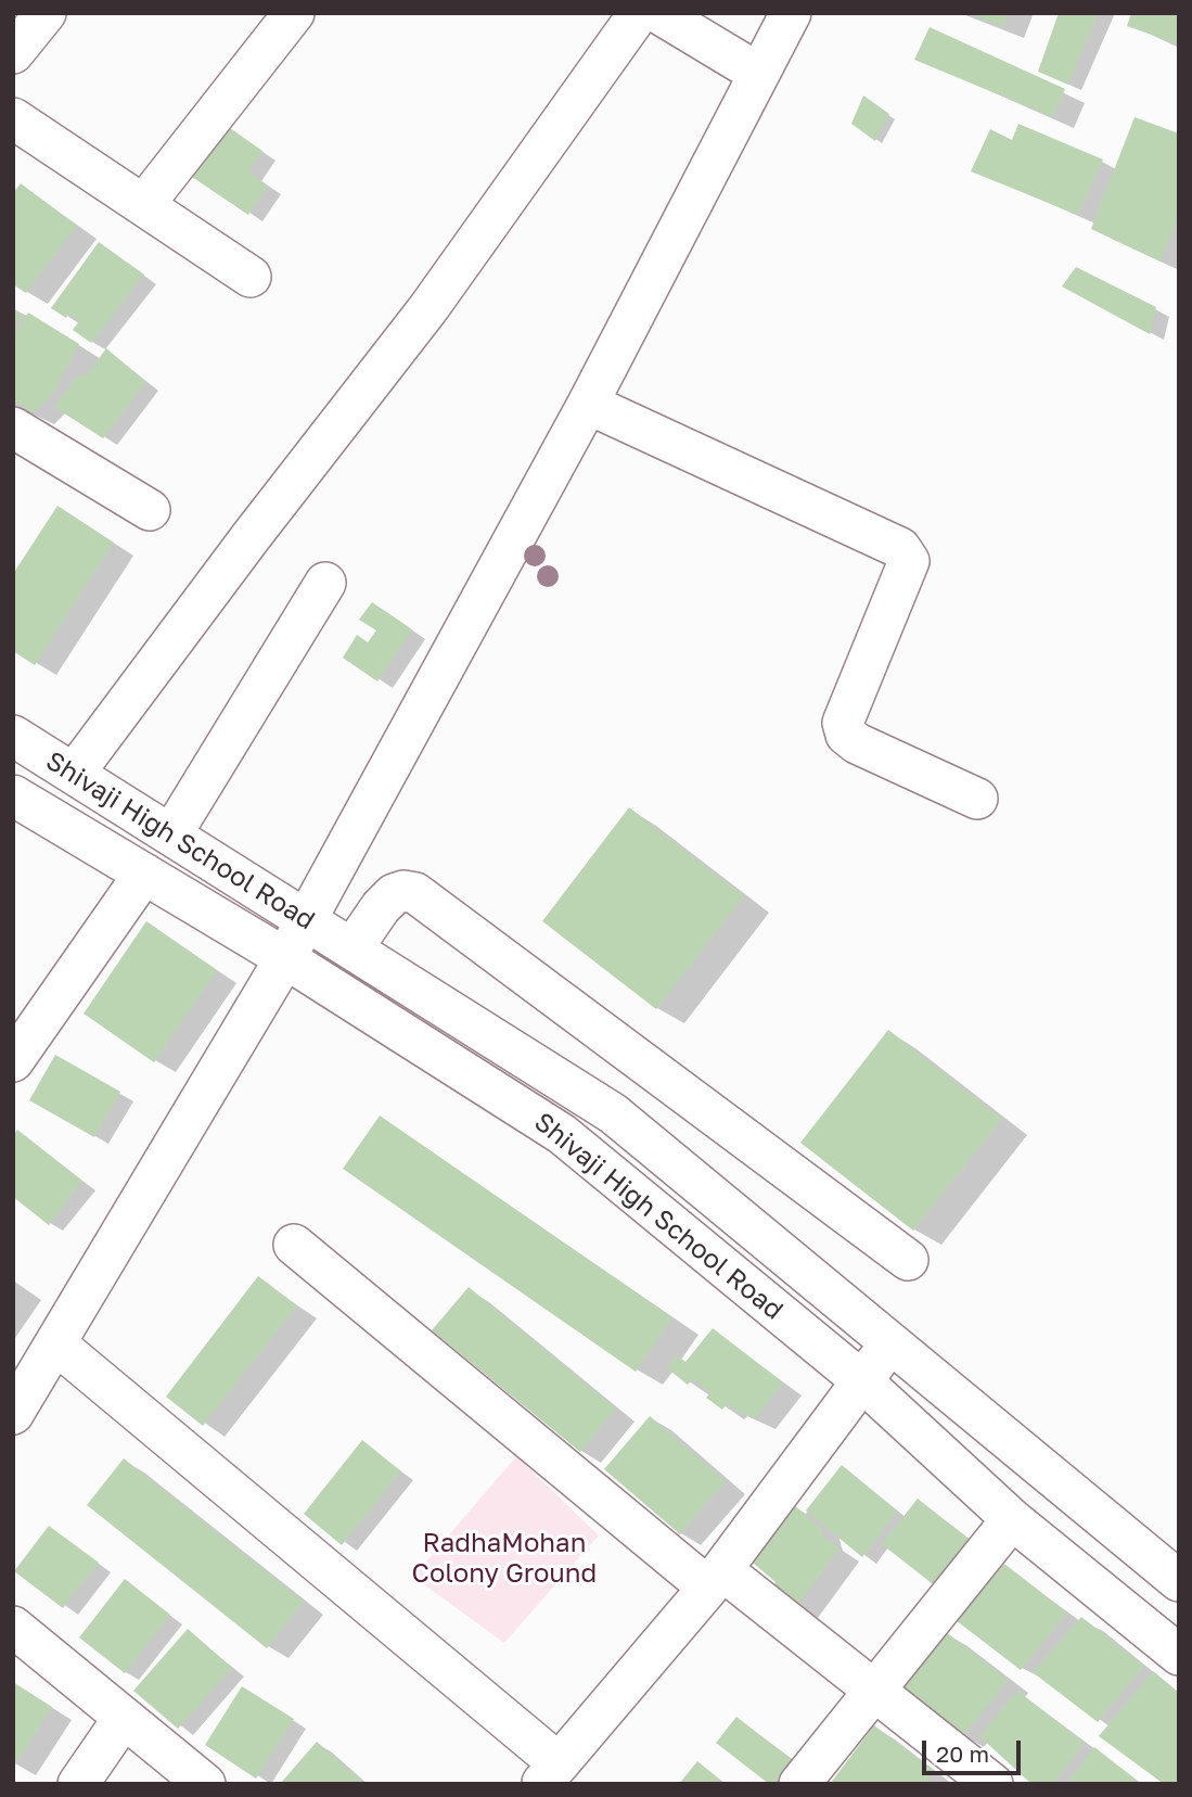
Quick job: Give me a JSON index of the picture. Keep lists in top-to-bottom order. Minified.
{"streets":{"street":["Shivaji High School Road"]},"parks":["RadhaMohan Colony Ground"],"scale_bar":"20 m"}
